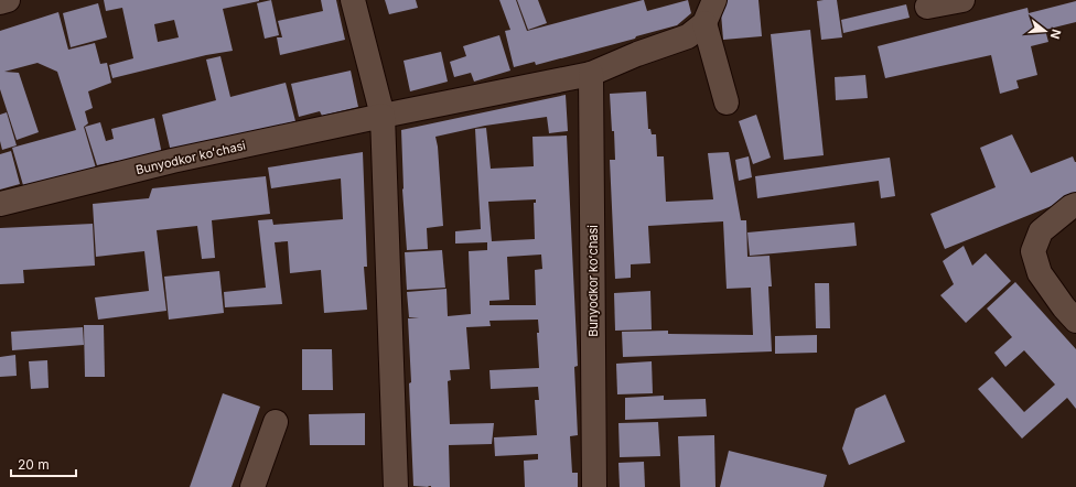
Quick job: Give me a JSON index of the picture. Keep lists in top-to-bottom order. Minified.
{"streets":{"street":["Bunyodkor koʻchasi"]},"scale_bar":"20 m","north":"right"}
